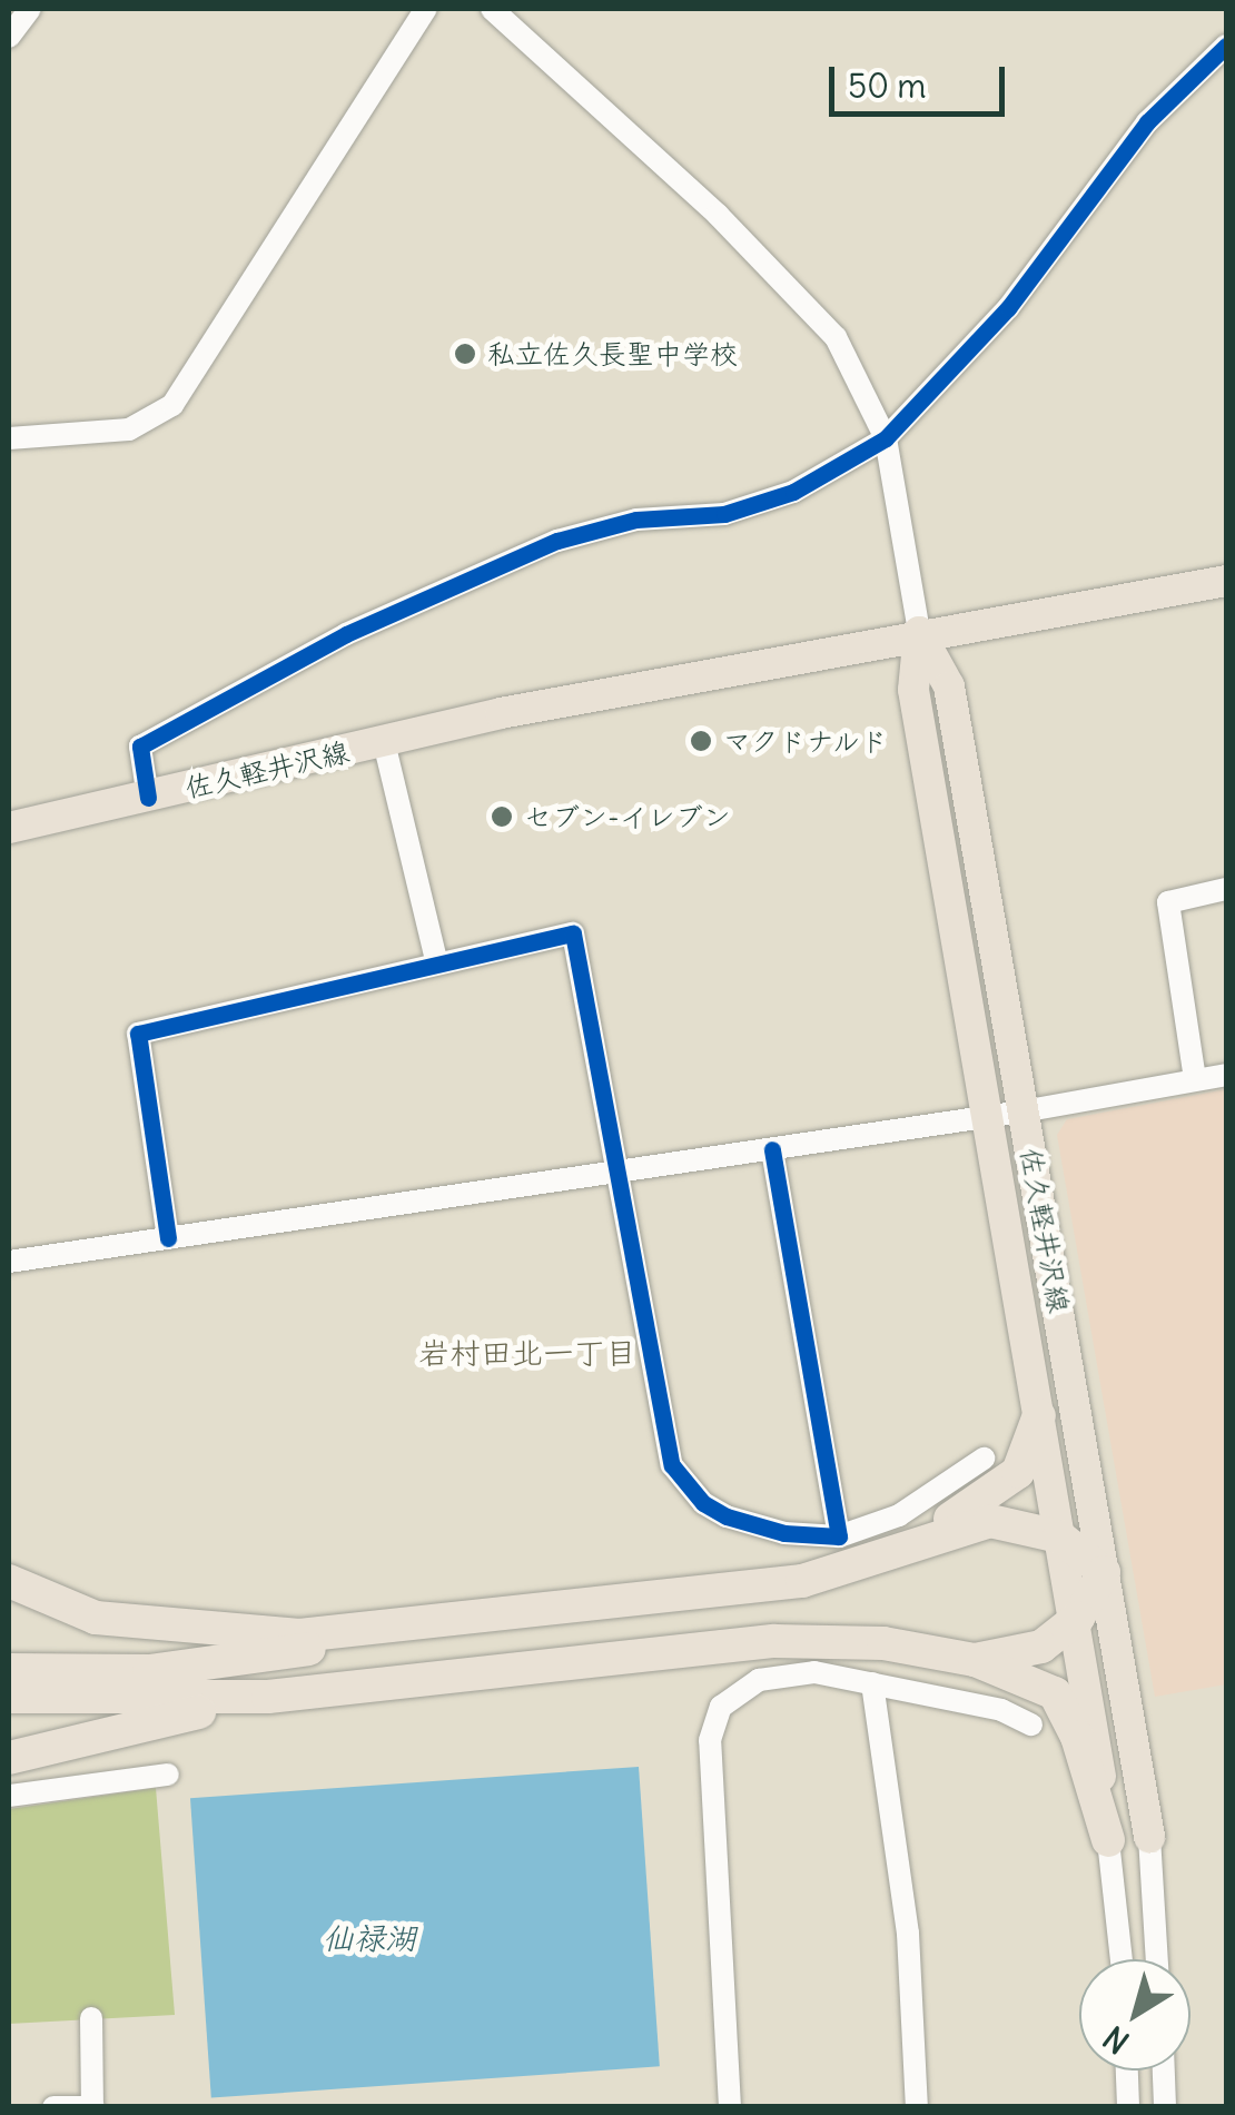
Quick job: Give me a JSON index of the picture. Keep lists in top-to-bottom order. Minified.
{"streets":{"main road":["佐久軽井沢線"]},"districts":["岩村田北一丁目"],"water":["仙禄湖"],"places":["私立佐久長聖中学校","マクドナルド","セブン-イレブン"],"scale_bar":"50 m","north":"bottom left"}
